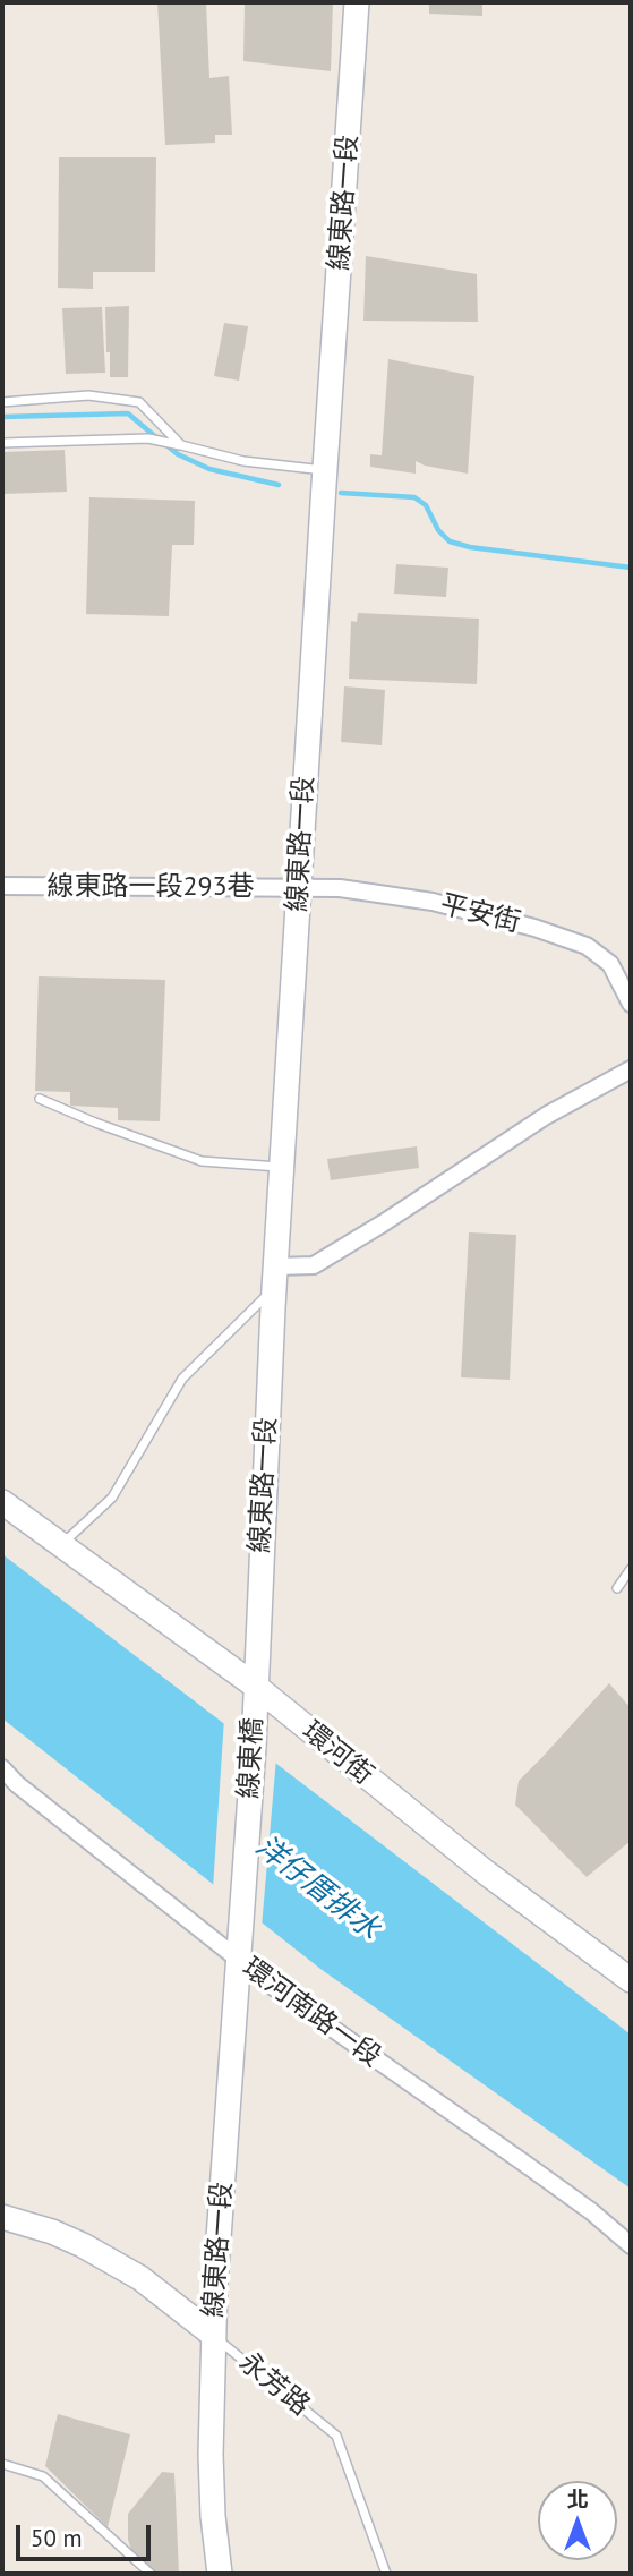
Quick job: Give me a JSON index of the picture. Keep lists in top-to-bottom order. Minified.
{"streets":{"main road":["線東路一段","環河街","線東橋","永芳路"],"street":["線東路一段293巷","平安街","環河南路一段"]},"crossings":[["線東路一段","線東路一段293巷"],["線東路一段","平安街"],["線東路一段","環河街"],["線東路一段","線東橋"],["線東路一段","環河南路一段"],["線東路一段","永芳路"],["線東路一段293巷","平安街"],["環河街","線東橋"]],"water":["洋仔厝排水"],"scale_bar":"50 m","north":"top"}
